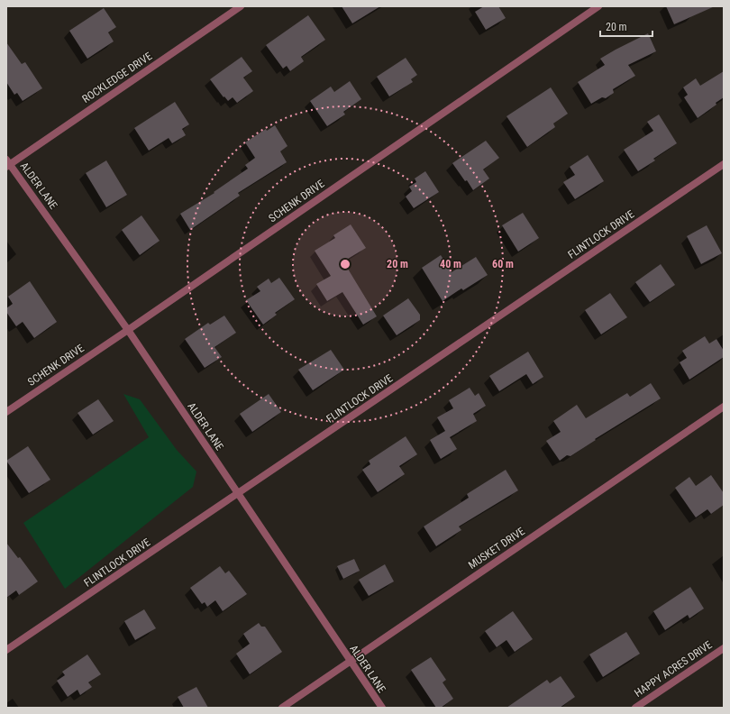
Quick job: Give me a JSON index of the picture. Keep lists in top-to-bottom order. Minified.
{"streets":{"street":["ROCKLEDGE DRIVE","ALDER LANE","SCHENK DRIVE","FLINTLOCK DRIVE","MUSKET DRIVE","HAPPY ACRES DRIVE"]},"crossings":[["ROCKLEDGE DRIVE","ALDER LANE"],["ALDER LANE","SCHENK DRIVE"],["ALDER LANE","FLINTLOCK DRIVE"],["ALDER LANE","MUSKET DRIVE"]],"scale_bar":"20 m","rings":["20 m","40 m","60 m"]}
